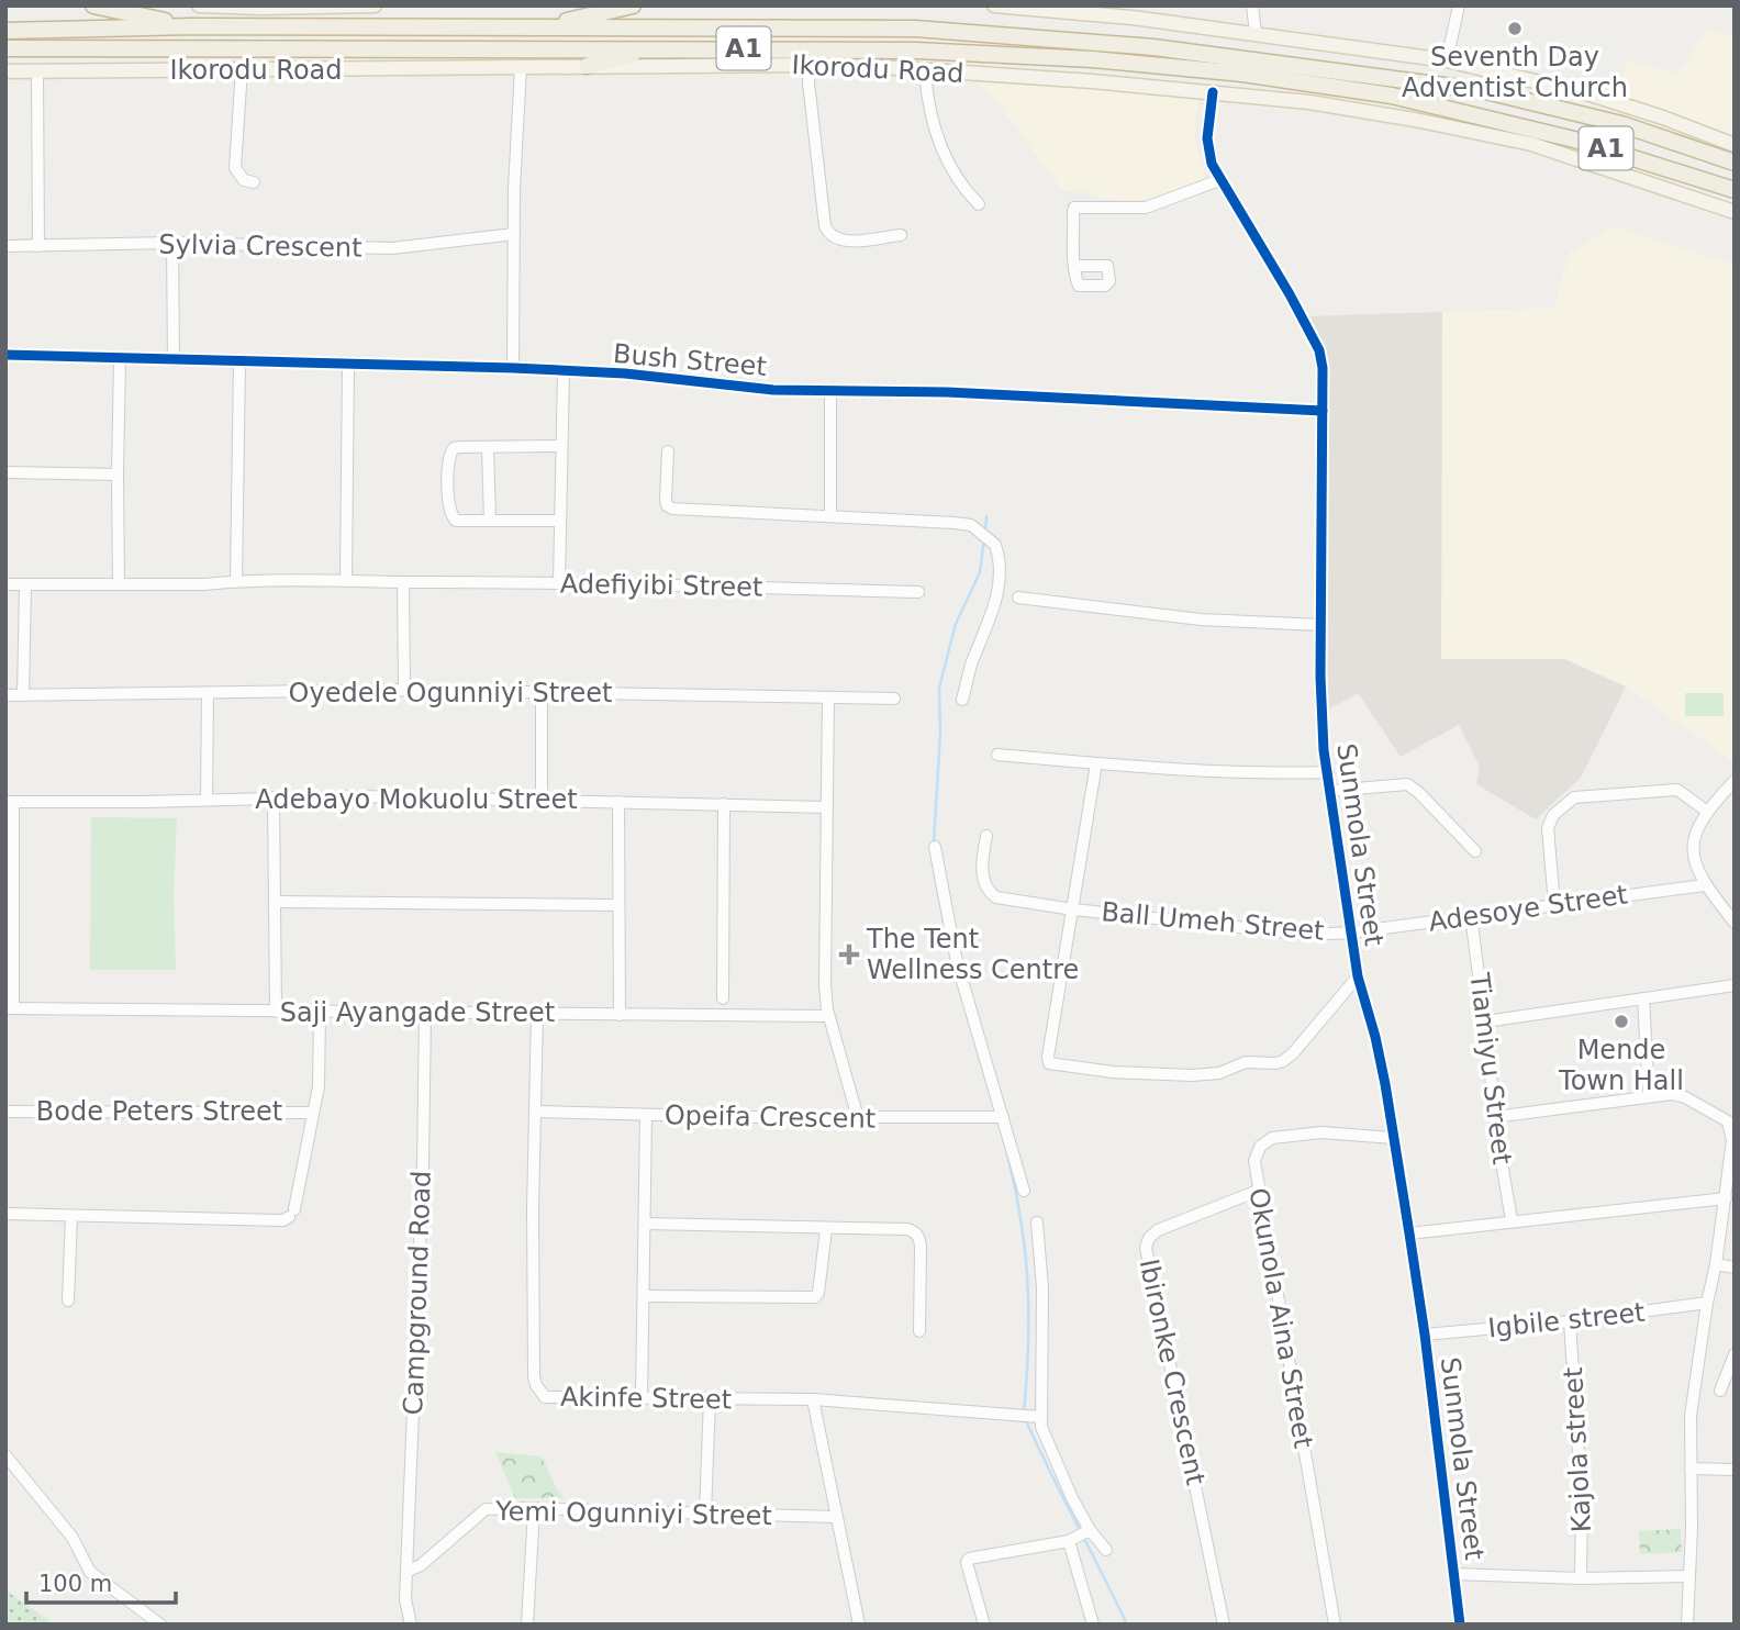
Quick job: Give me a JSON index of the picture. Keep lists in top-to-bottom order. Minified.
{"streets":{"highway":["A1","Ikorodu Road"],"street":["Sylvia Crescent","Bush Street","Adefiyibi Street","Oyedele Ogunniyi Street","Adebayo Mokuolu Street","Sunmola Street","Adesoye Street","Ball Umeh Street","Saji Ayangade Street","Tiamiyu Street","Bode Peters Street","Opeifa Crescent","Campground Road","Okunola Aina Street","Igbile street","Ibironke Crescent","Akinfe Street","Kajola street","Yemi Ogunniyi Street"]},"crossings":[["Ikorodu Road","Sunmola Street"],["Bush Street","Sunmola Street"],["Sunmola Street","Adesoye Street"],["Sunmola Street","Ball Umeh Street"],["Sunmola Street","Okunola Aina Street"],["Sunmola Street","Igbile street"],["Adesoye Street","Ball Umeh Street"],["Adesoye Street","Tiamiyu Street"],["Saji Ayangade Street","Campground Road"],["Saji Ayangade Street","Akinfe Street"],["Opeifa Crescent","Akinfe Street"],["Campground Road","Yemi Ogunniyi Street"],["Okunola Aina Street","Ibironke Crescent"],["Igbile street","Kajola street"]],"places":{"other":["Seventh Day Adventist Church","Mende Town Hall"],"health":["The Tent Wellness Centre"]},"scale_bar":"100 m"}
